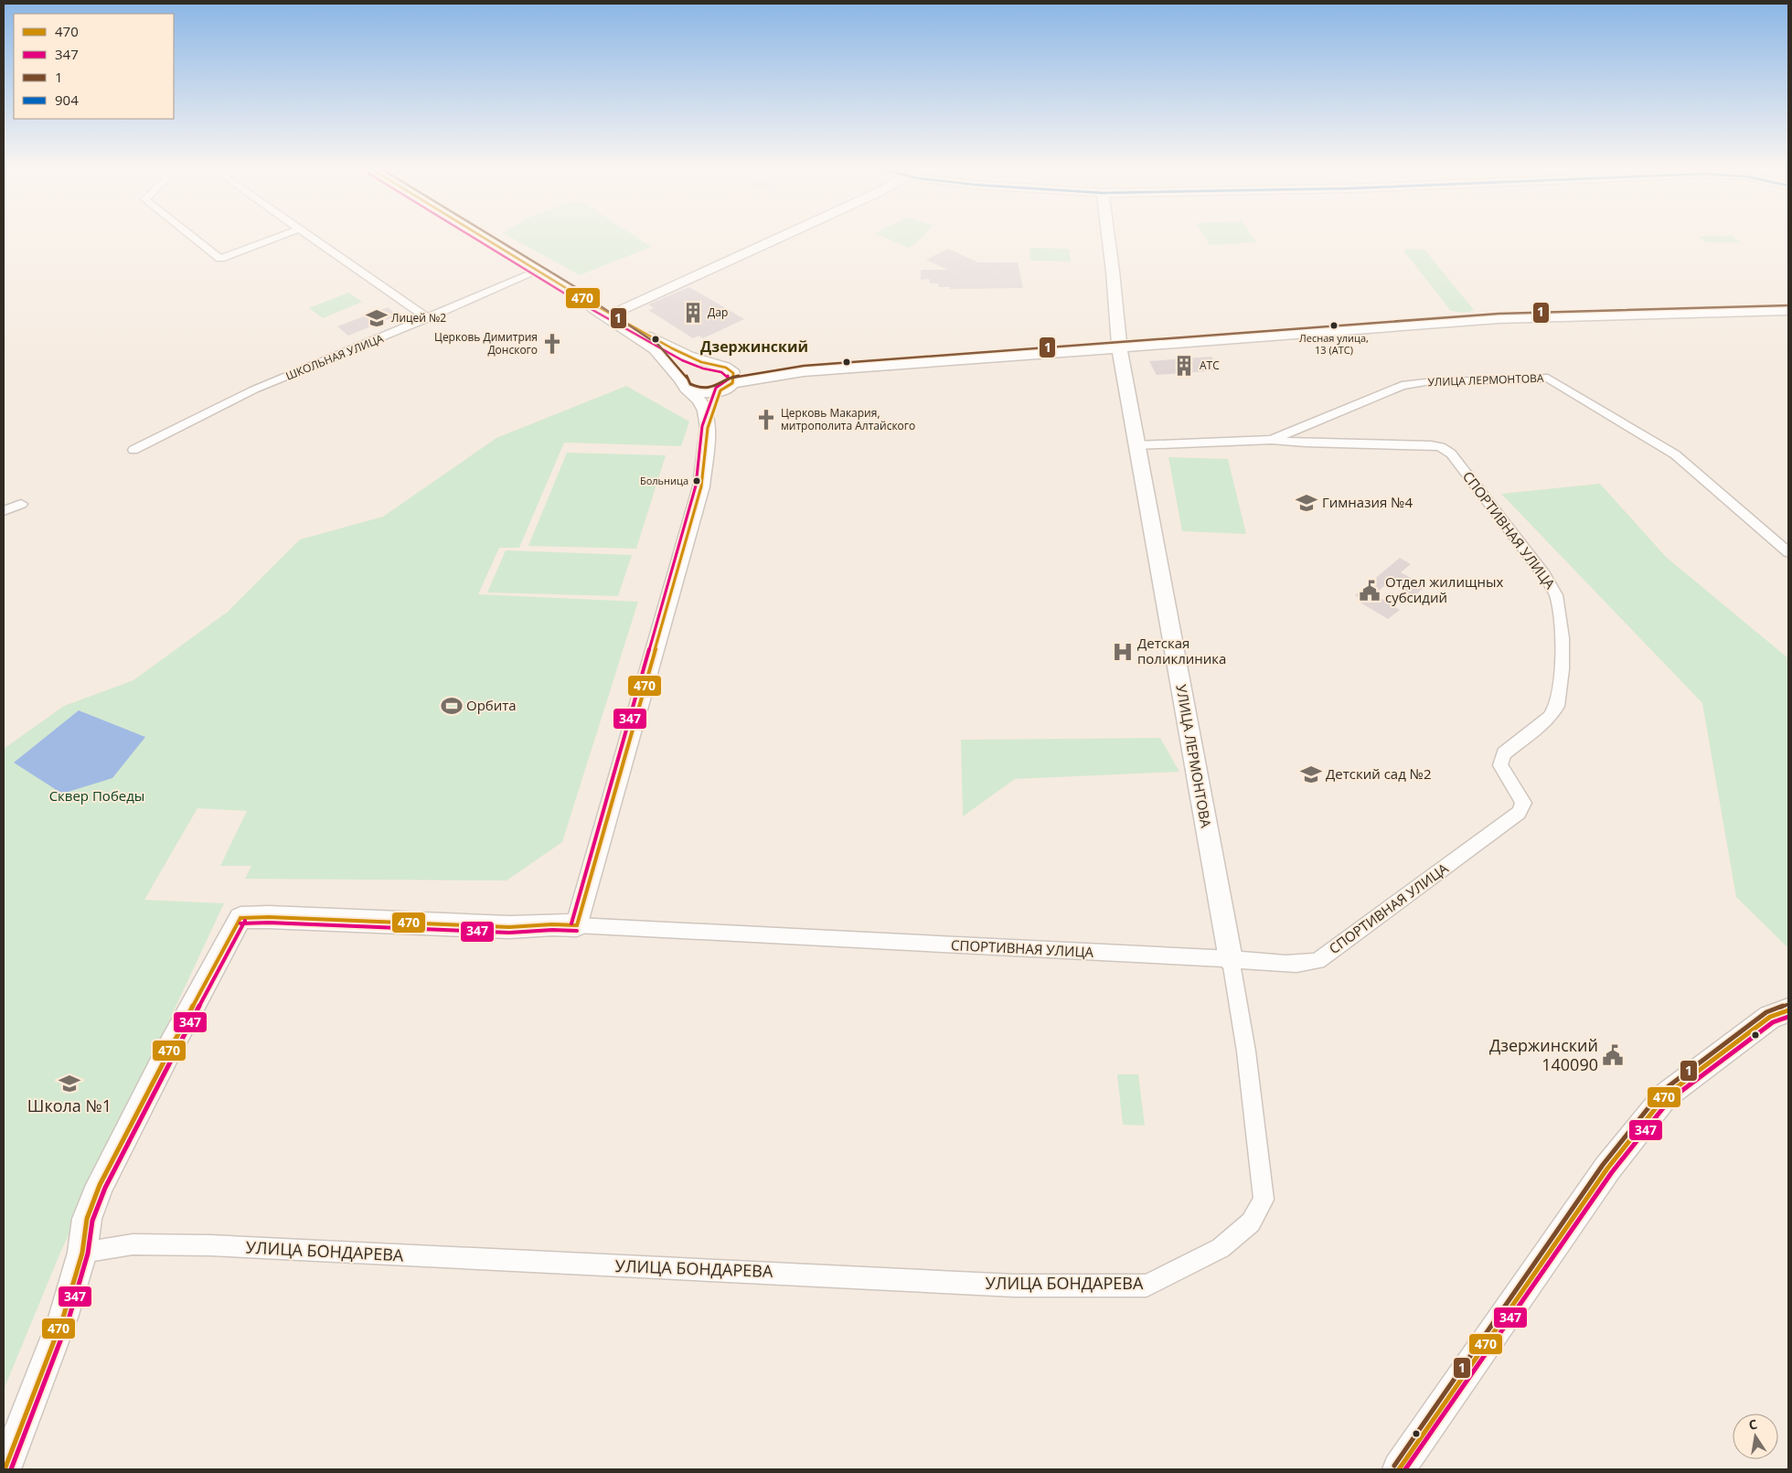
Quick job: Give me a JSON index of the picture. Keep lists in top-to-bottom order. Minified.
{"streets":{"street":["ШКОЛЬНАЯ УЛИЦА","УЛИЦА ЛЕРМОНТОВА","СПОРТИВНАЯ УЛИЦА","УЛИЦА БОНДАРЕВА"]},"crossings":[["УЛИЦА ЛЕРМОНТОВА","СПОРТИВНАЯ УЛИЦА"],["УЛИЦА ЛЕРМОНТОВА","УЛИЦА БОНДАРЕВА"],["СПОРТИВНАЯ УЛИЦА","УЛИЦА БОНДАРЕВА"]],"districts":["Дзержинский"],"parks":["Сквер Победы"],"places":{"building":["Дар","АТС"],"school or university":["Лицей №2","Гимназия №4","Детский сад №2","Школа №1"],"other":["Лесная улица, 13 (АТС)","Больница"],"church":["Церковь Димитрия Донского","Церковь Макария, митрополита Алтайского"],"public building":["Отдел жилищных субсидий","Дзержинский 140090"],"hospital":["Детская поликлиника"],"sports":["Орбита"]},"lines":["transit line 470","transit line 347","transit line 1"],"legend":["470","347","1","904"],"north":"top"}
